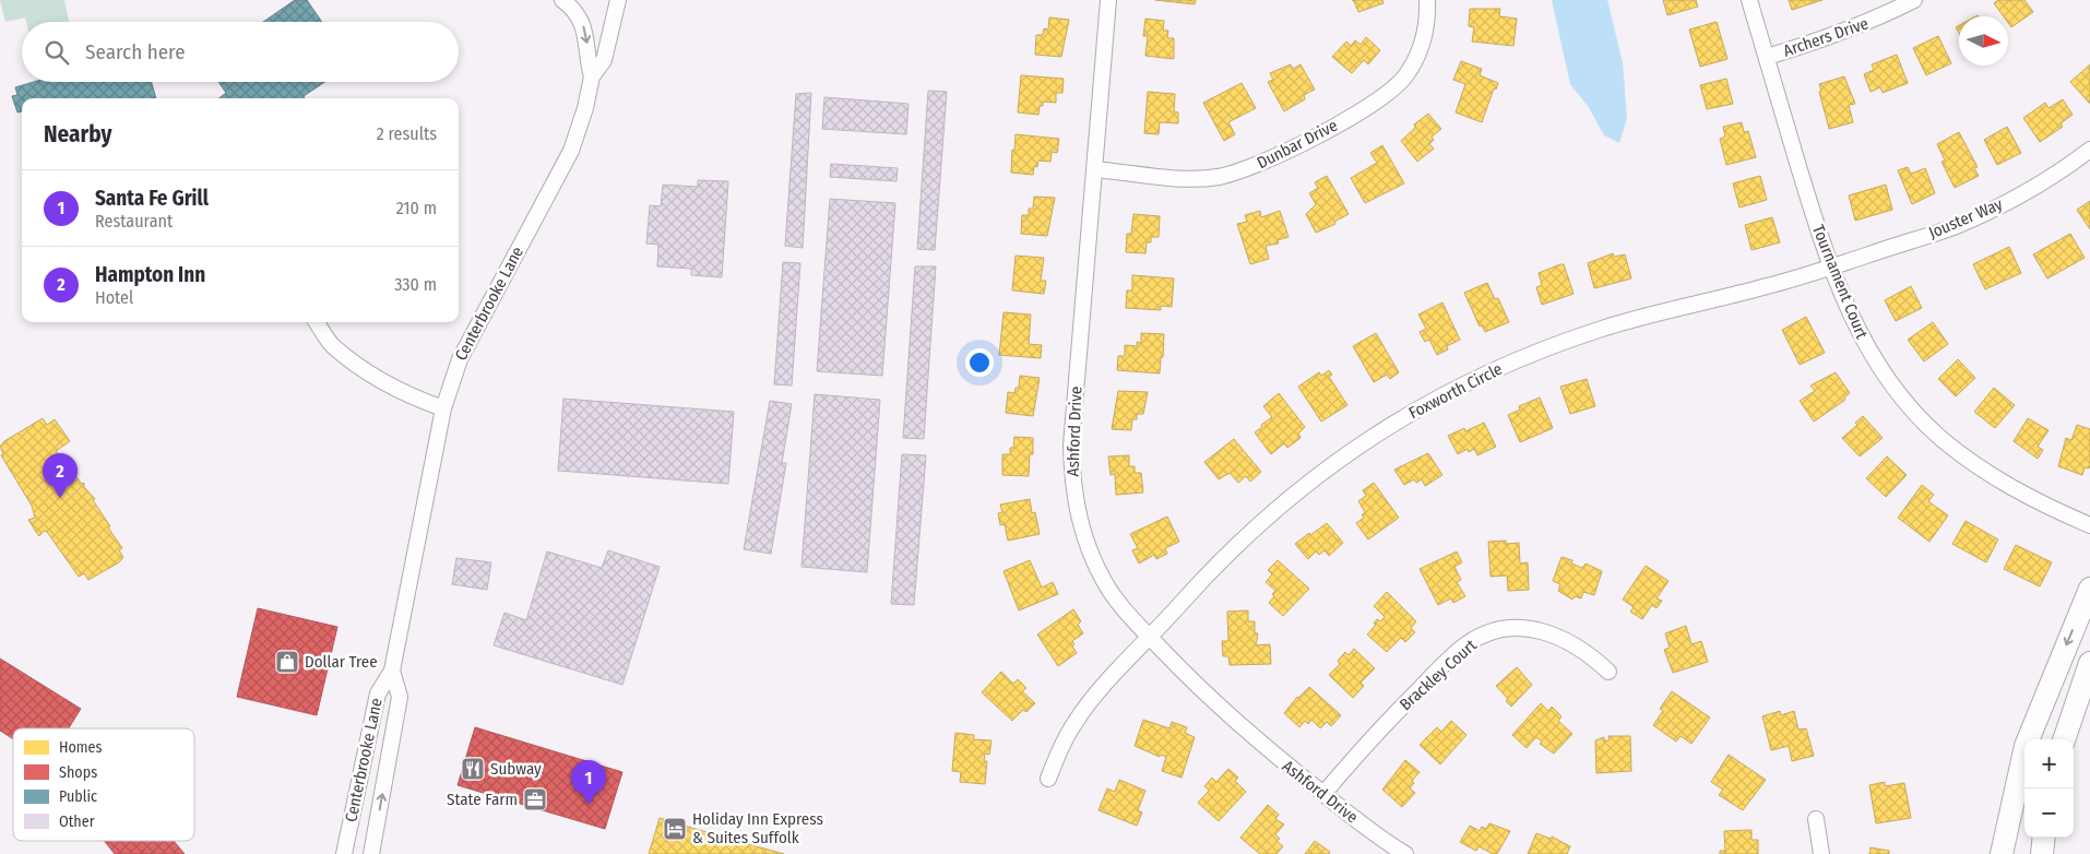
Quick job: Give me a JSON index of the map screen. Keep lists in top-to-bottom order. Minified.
{"streets":{"street":["Archers Drive","Dunbar Drive","Jouster Way","Tournament Court","Centerbrooke Lane","Foxworth Circle","Ashford Drive","Brackley Court"]},"crossings":[["Archers Drive","Tournament Court"],["Dunbar Drive","Ashford Drive"],["Jouster Way","Tournament Court"],["Jouster Way","Foxworth Circle"],["Tournament Court","Foxworth Circle"],["Foxworth Circle","Ashford Drive"],["Ashford Drive","Brackley Court"]],"places":{"shop":["Dollar Tree"],"restaurant":["Subway"],"office":["State Farm"],"hotel":["Holiday Inn Express & Suites Suffolk"]},"legend":["Homes","Shops","Public","Other"],"north":"right","page":{"search":"Search here","heading":["Nearby","2 results"],"list":[{"mark":"1","name":"Santa Fe Grill","note":"Restaurant","value":"210 m"},{"mark":"2","name":"Hampton Inn","note":"Hotel","value":"330 m"}],"pins":["2","1"],"map_buttons":["+","−"]}}
